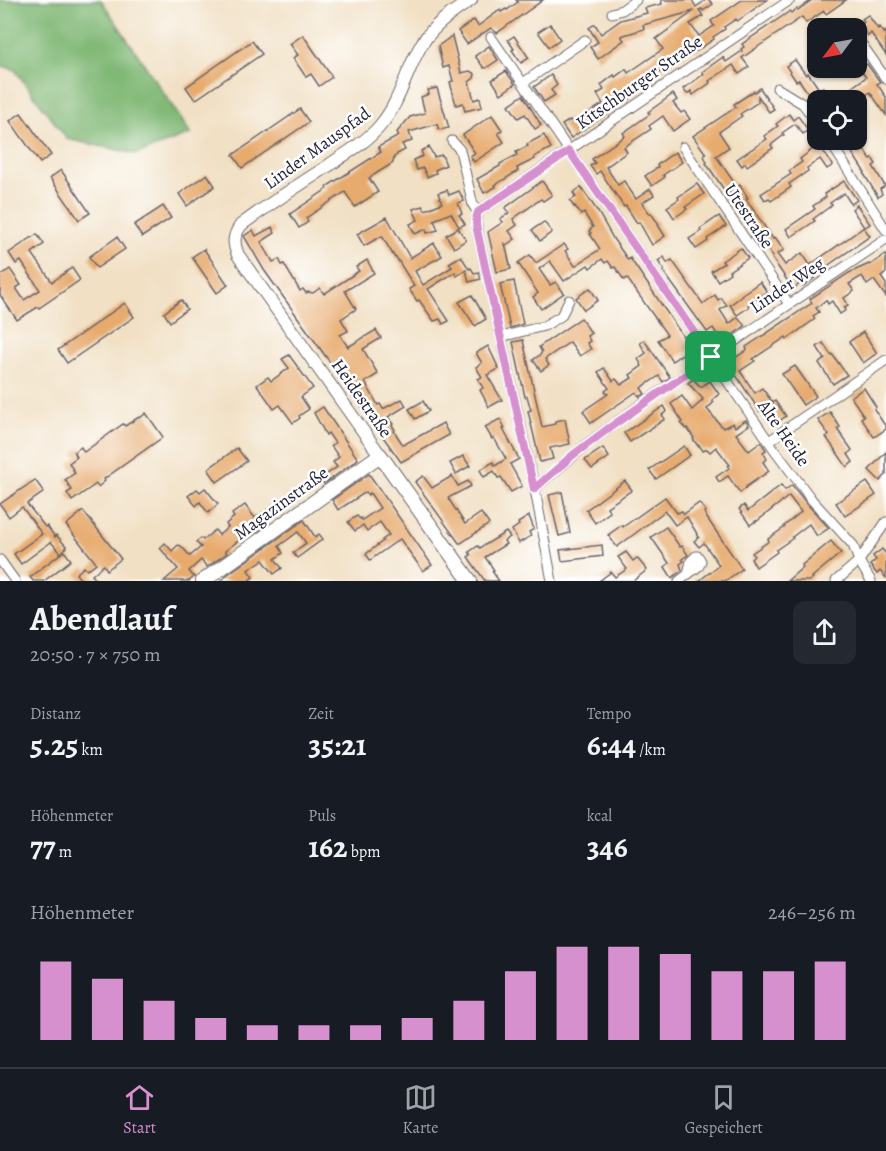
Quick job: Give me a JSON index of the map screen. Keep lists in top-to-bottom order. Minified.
{"streets":{"main road":["Heidestraße","Magazinstraße"],"street":["Kitschburger Straße","Linder Mauspfad","Utestraße","Linder Weg","Alte Heide"]},"crossings":[["Kitschburger Straße","Alte Heide"],["Linder Mauspfad","Heidestraße"],["Utestraße","Linder Weg"],["Linder Weg","Alte Heide"],["Heidestraße","Magazinstraße"]],"north":"bottom left","page":{"heading":["Abendlauf","20:50 · 7 × 750 m"],"stats":[["Distanz","5.25 km"],["Zeit","35:21"],["Tempo","6:44 /km"],["Höhenmeter","77 m"],["Puls","162 bpm"],["kcal","346"]],"chart":["Höhenmeter","246–256 m"],"tabs":["Start","Karte","Gespeichert"]}}
